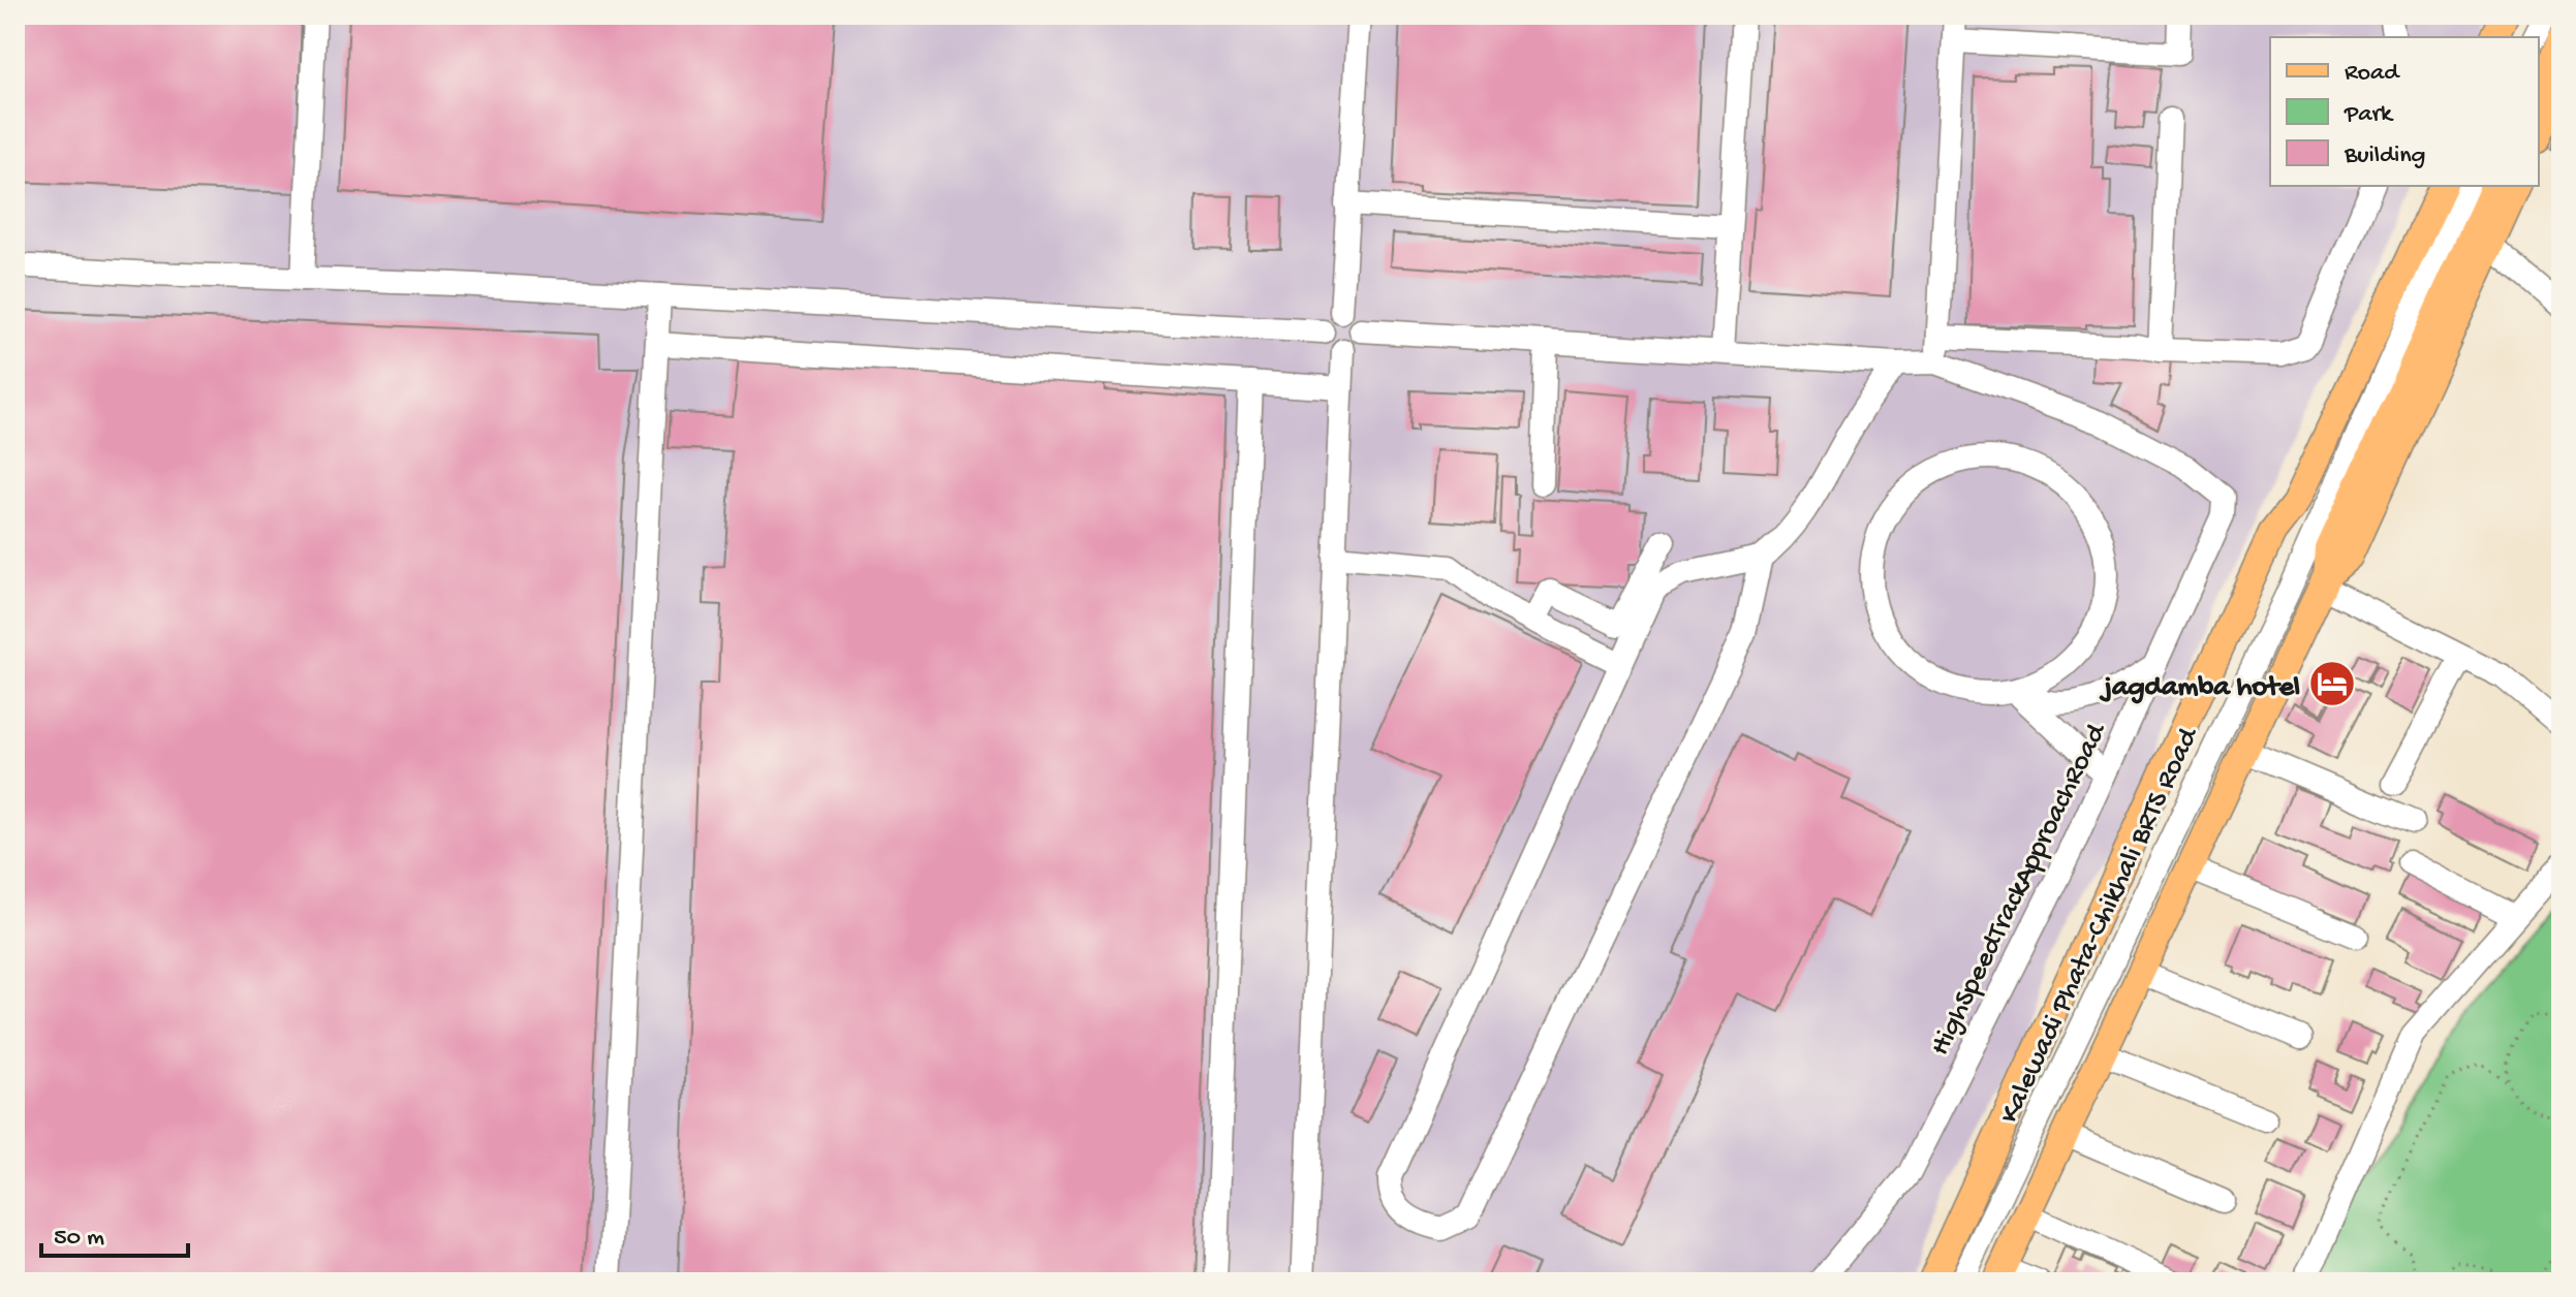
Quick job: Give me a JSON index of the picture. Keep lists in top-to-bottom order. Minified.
{"streets":{"street":["HighSpeedTrackApproachRoad","Kalewadi Phata-Chikhali BRTS Road"]},"places":{"hotel":["jagdamba hotel"]},"legend":["Road","Park","Building"],"scale_bar":"50 m"}
